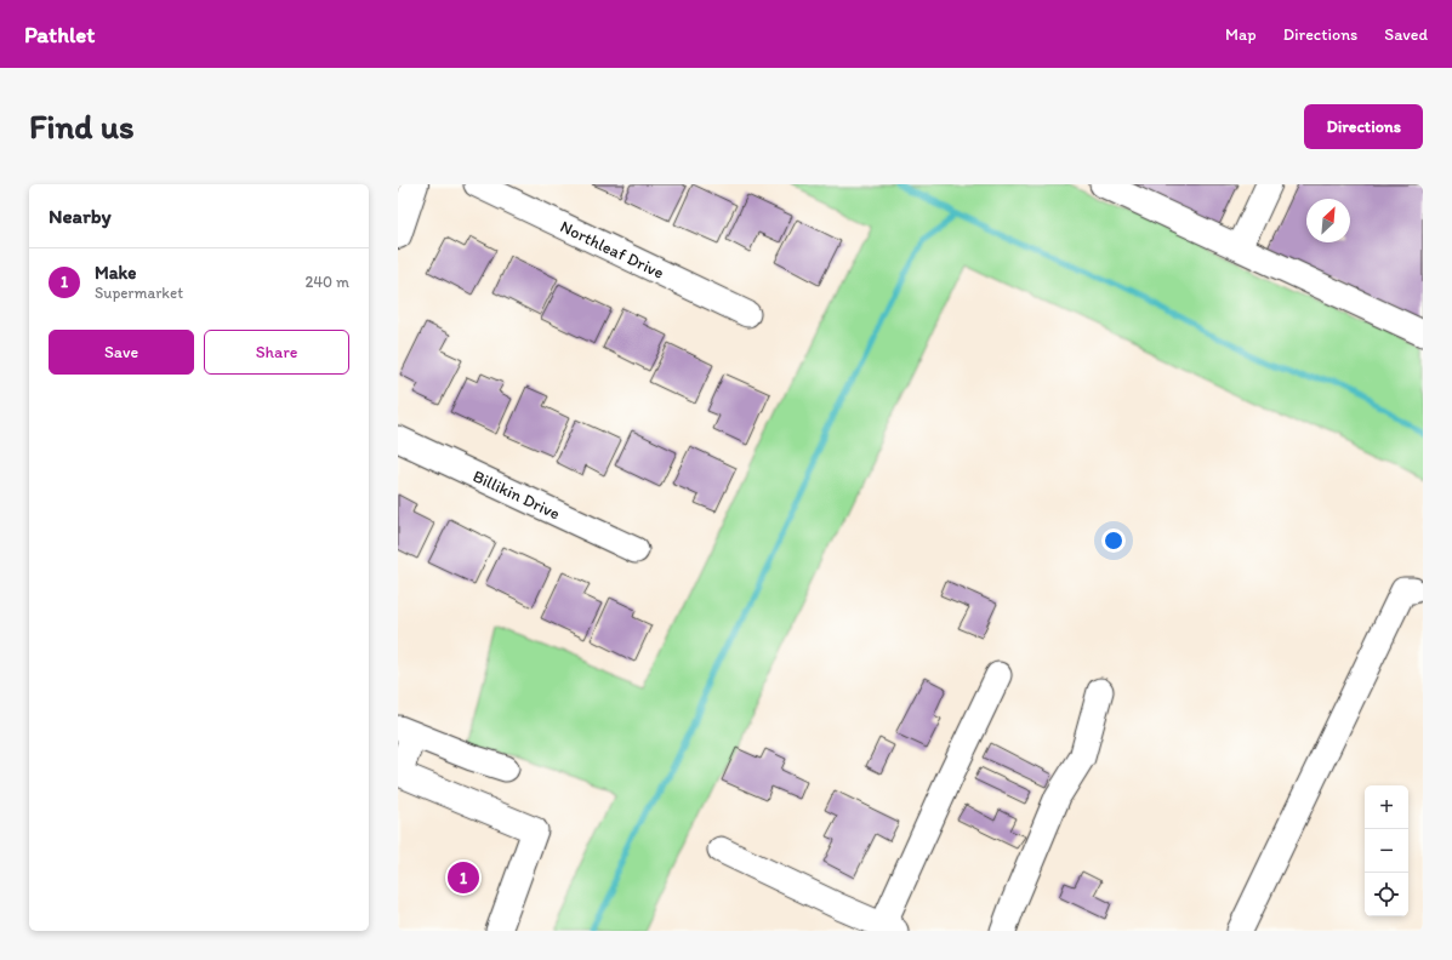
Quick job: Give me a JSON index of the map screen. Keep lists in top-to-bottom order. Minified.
{"streets":{"street":["Northleaf Drive","Billikin Drive"]},"north":"top right","page":{"header":"Pathlet","nav":["Map","Directions","Saved"],"buttons":["Directions",["Save","Share"]],"title":"Find us","heading":"Nearby","list":[{"mark":"1","name":"Make","note":"Supermarket","value":"240 m"}],"map_buttons":["+","−"],"pins":"1"}}
